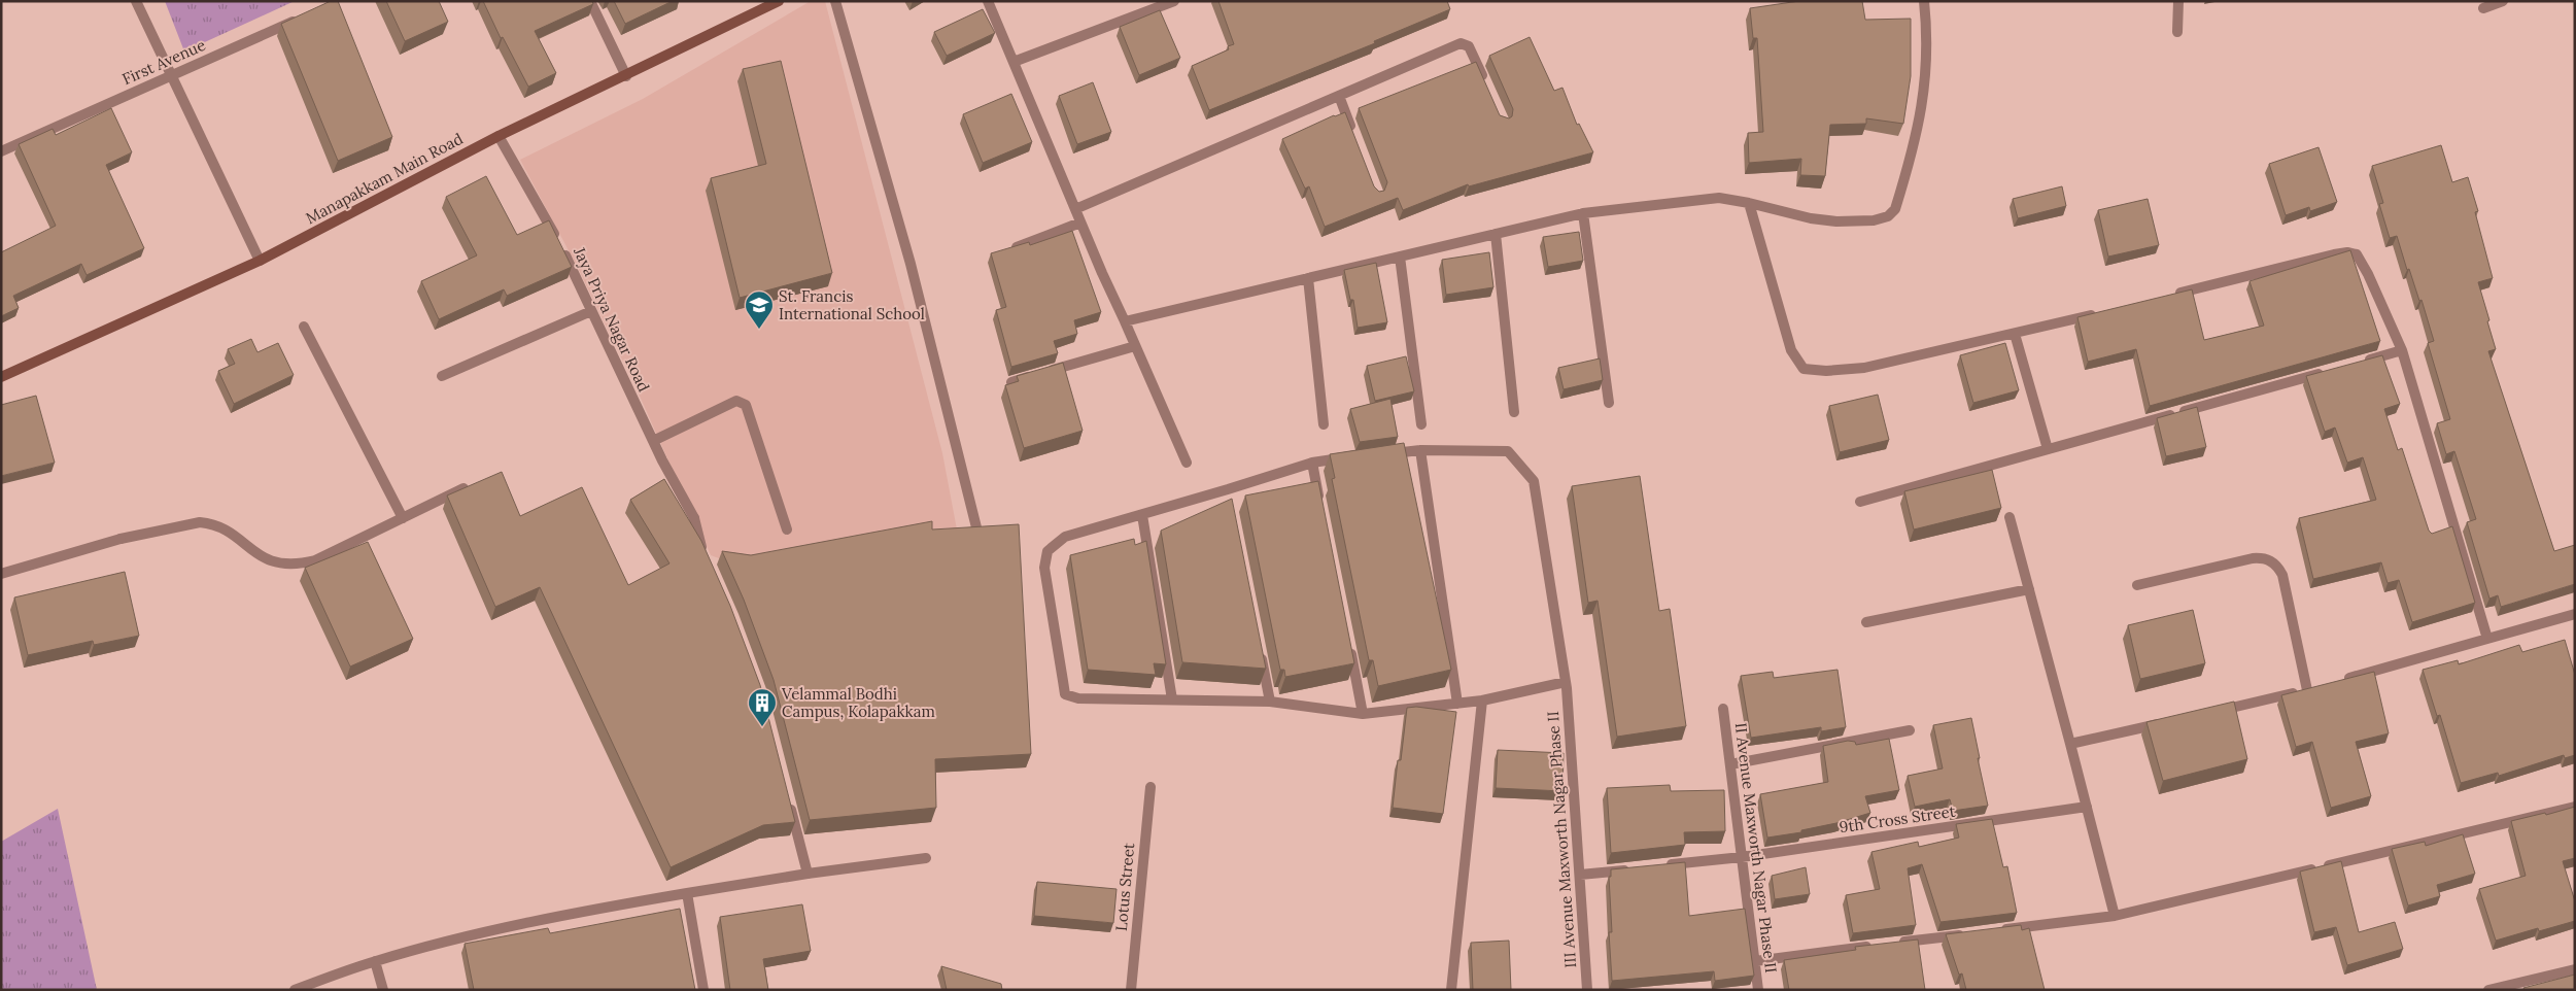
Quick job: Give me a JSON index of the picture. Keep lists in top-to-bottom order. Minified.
{"streets":{"main road":["Manapakkam Main Road"],"street":["First Avenue","Jaya Priya Nagar Road","9th Cross Street","III Avenue Maxworth Nagar Phase II","II Avenue Maxworth Nagar Phase II","Lotus Street"]},"crossings":[["Manapakkam Main Road","Jaya Priya Nagar Road"],["9th Cross Street","II Avenue Maxworth Nagar Phase II"]],"places":{"school or university":["St. Francis International School"],"building":["Velammal Bodhi Campus, Kolapakkam"]}}
